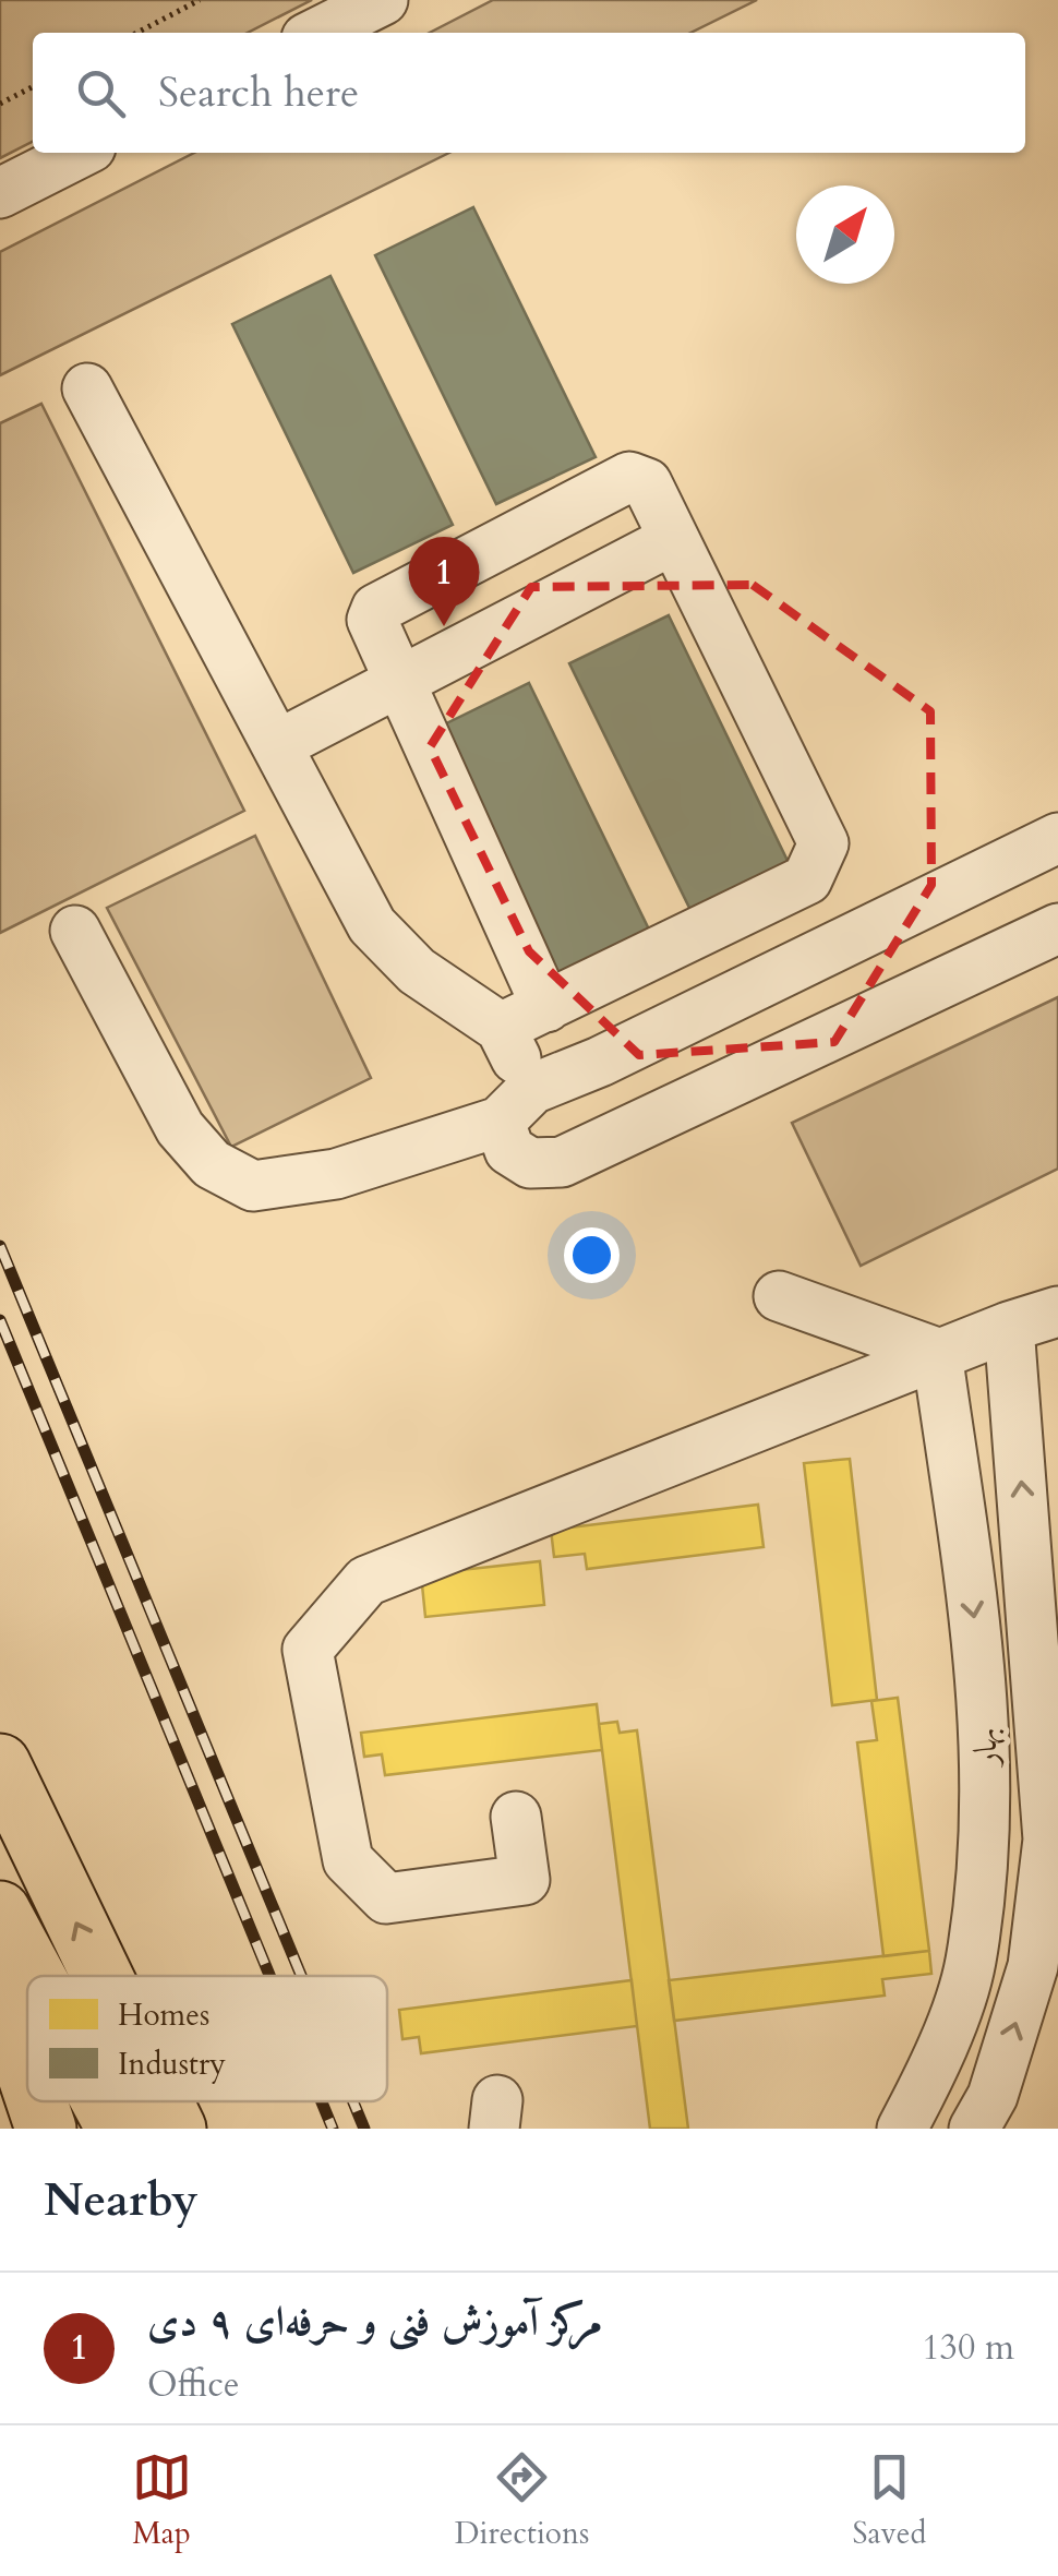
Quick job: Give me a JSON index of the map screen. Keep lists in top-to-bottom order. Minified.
{"streets":{"street":["بهار"]},"legend":["Homes","Industry"],"north":"top right","page":{"search":"Search here","pins":"1","heading":"Nearby","list":[{"mark":"1","name":"مرکز آموزش فنی و حرفه‌ای ۹ دی","note":"Office","value":"130 m"}],"nav":["Map","Directions","Saved"]}}
